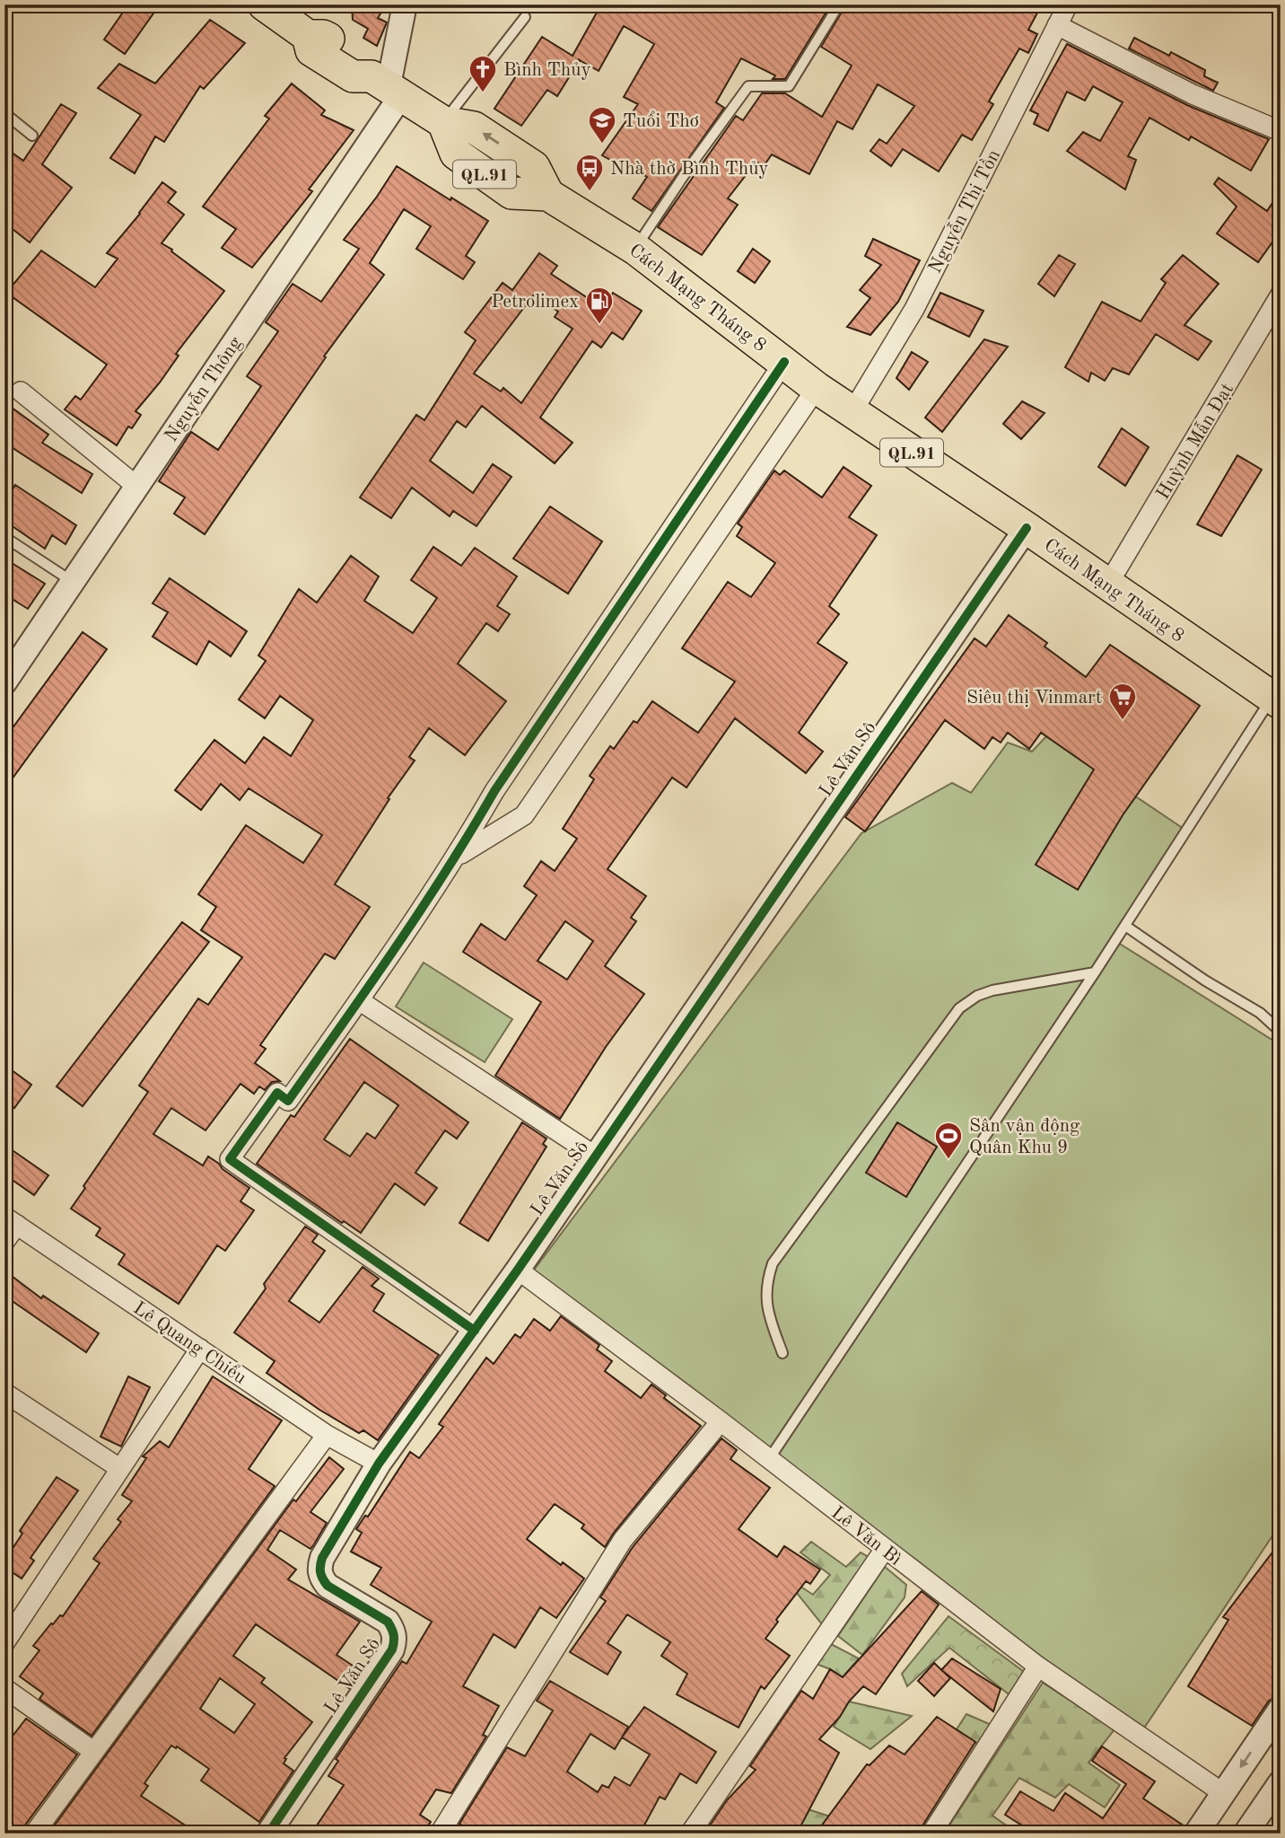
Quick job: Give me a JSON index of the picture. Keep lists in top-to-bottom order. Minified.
{"streets":{"highway":["QL.91","Cách Mạng Tháng 8"],"street":["Nguyễn Thị Tồn","Nguyễn Thông","Huỳnh Mẫn Đạt","Lê Văn Sô","Lê Quang Chiểu","Lê Văn Bì"]},"crossings":[["Nguyễn Thị Tồn","Cách Mạng Tháng 8"],["Cách Mạng Tháng 8","Huỳnh Mẫn Đạt"],["Cách Mạng Tháng 8","Lê Văn Sô"],["Lê Văn Sô","Lê Quang Chiểu"],["Lê Văn Sô","Lê Văn Bì"]],"places":{"church":["Bình Thủy"],"school or university":["Tuổi Thơ"],"bus stop":["Nhà thờ Bình Thủy"],"fuel station":["Petrolimex"],"supermarket":["Siêu thị Vinmart"],"sports":["Sân vận động Quân Khu 9"]}}
